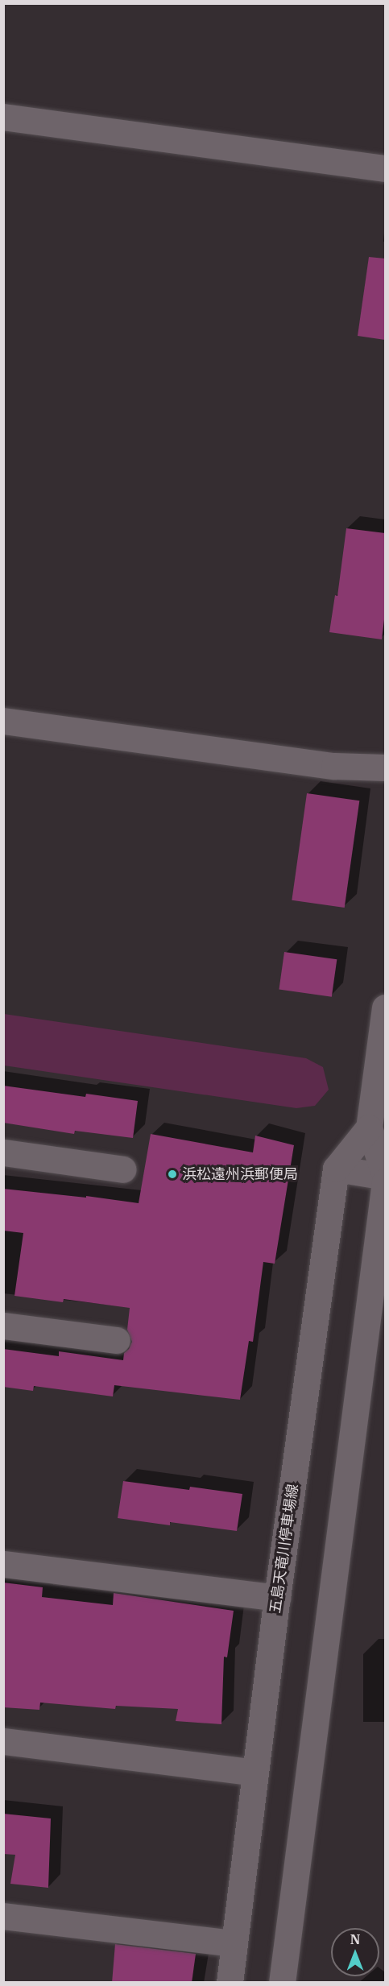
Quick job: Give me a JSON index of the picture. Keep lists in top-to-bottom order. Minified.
{"streets":{"main road":["五島天竜川停車場線"]},"places":["浜松遠州浜郵便局"],"north":"top"}
